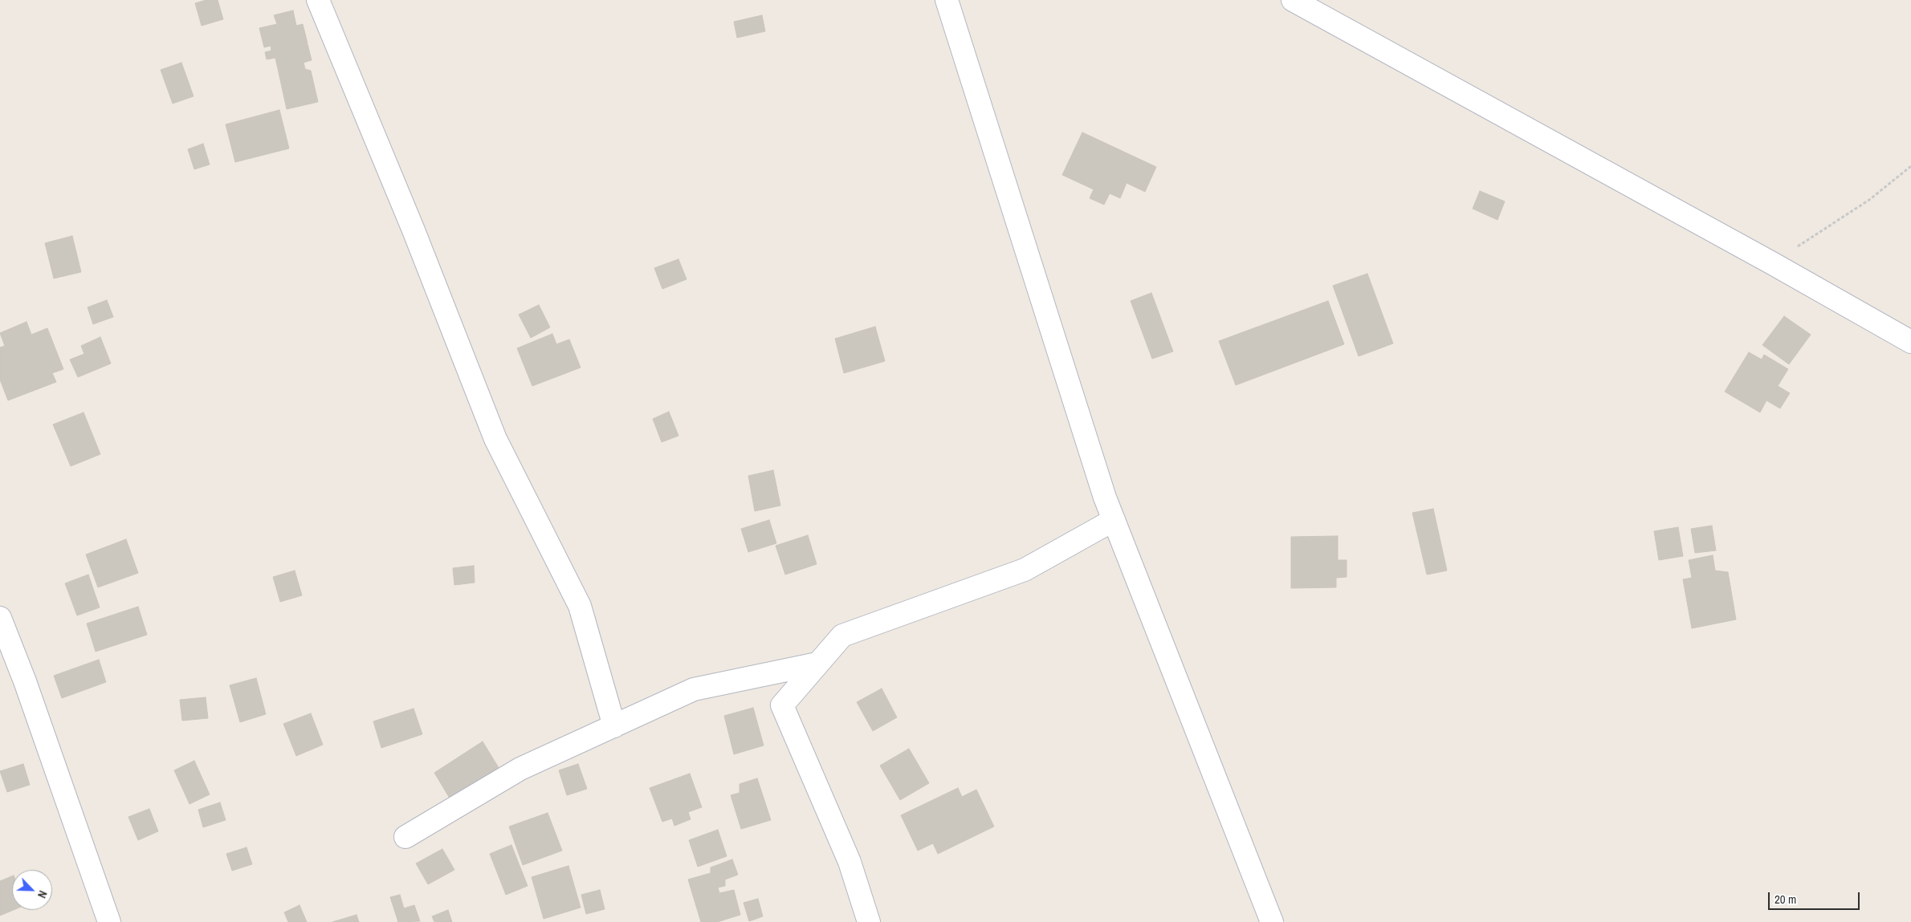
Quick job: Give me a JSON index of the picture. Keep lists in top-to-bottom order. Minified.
{"scale_bar":"20 m","north":"bottom right"}
